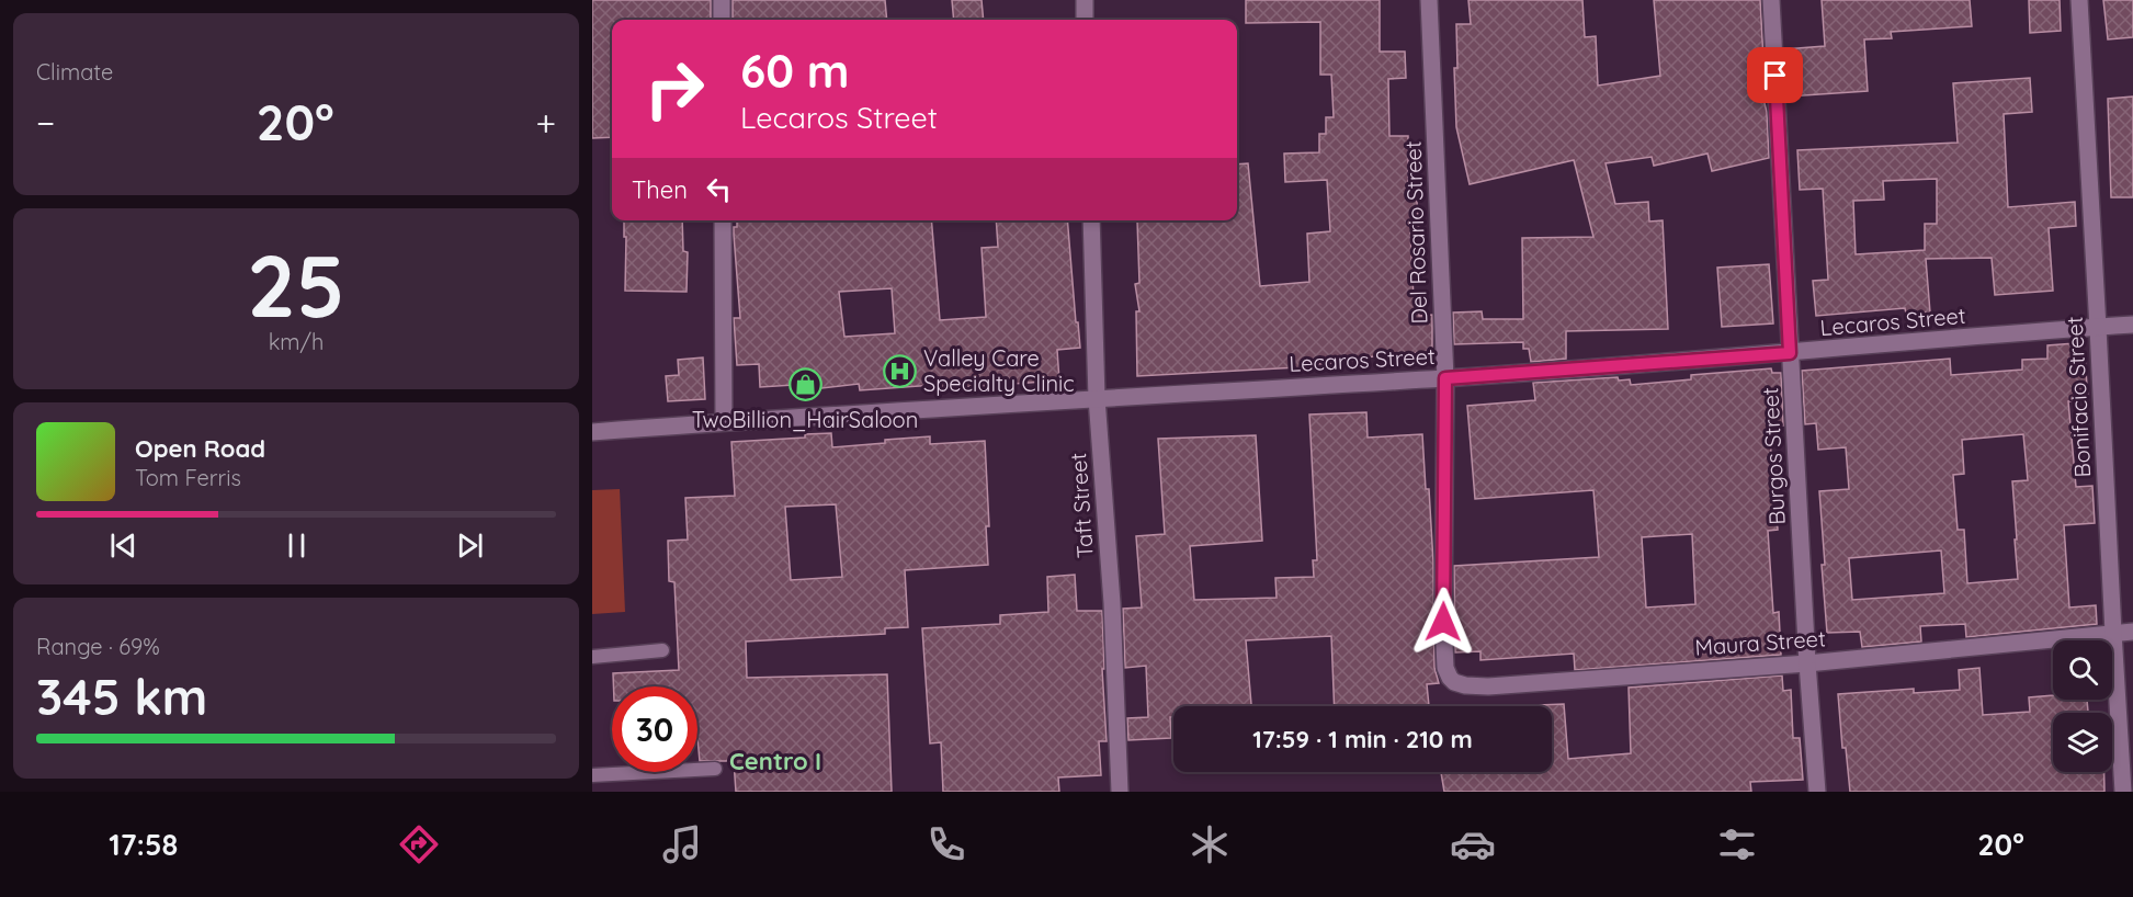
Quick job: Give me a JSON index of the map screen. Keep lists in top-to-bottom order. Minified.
{"streets":{"street":["Del Rosario Street","Lecaros Street","Bonifacio Street","Burgos Street","Taft Street","Maura Street"]},"crossings":[["Del Rosario Street","Lecaros Street"],["Del Rosario Street","Maura Street"],["Lecaros Street","Bonifacio Street"],["Lecaros Street","Burgos Street"],["Lecaros Street","Taft Street"],["Bonifacio Street","Maura Street"],["Burgos Street","Maura Street"]],"districts":["Centro I"],"places":{"hospital":["Valley Care Specialty Clinic"],"shop":["TwoBillion_HairSaloon"]},"page":{"tile":["Climate",["25","km/h"],["Range · 69%","345 km"]],"turn":["60 m","Lecaros Street"],"heat":["−","20°","+"],"then":"Then","song":["Open Road","Tom Ferris"],"limit":"30","trip":"17:59 · 1 min · 210 m","tabs":["17:58","20°"]}}
